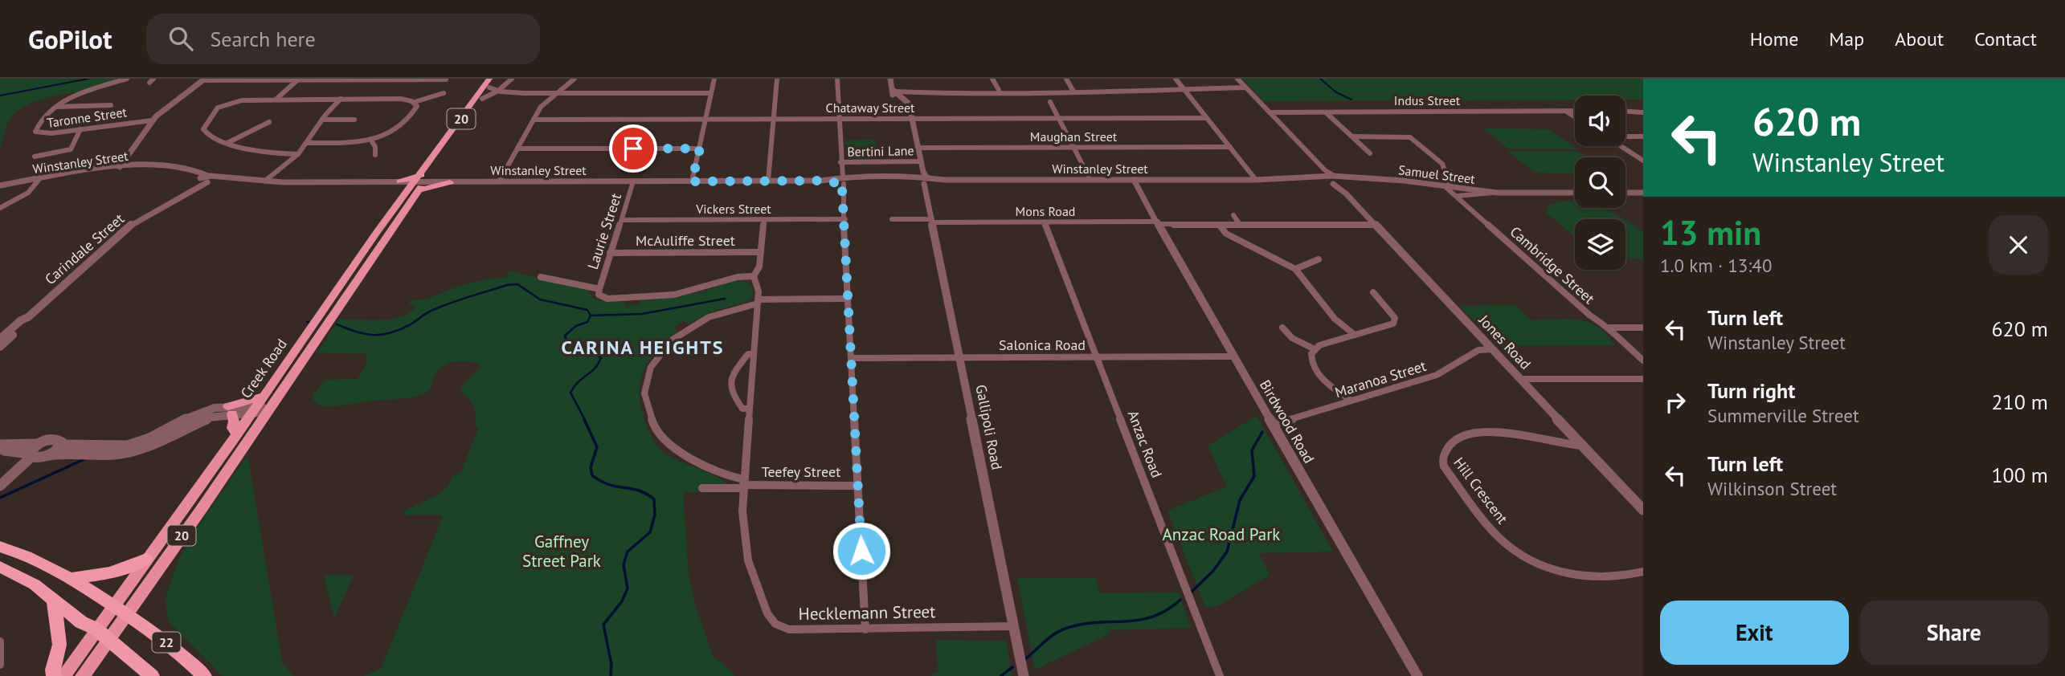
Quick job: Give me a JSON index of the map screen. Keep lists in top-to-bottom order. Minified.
{"streets":{"highway":["22"],"main road":["20","Creek Road"],"street":["Indus Street","Chataway Street","Taronne Street","Maughan Street","Bertini Lane","Winstanley Street","Samuel Street","Vickers Street","Mons Road","Laurie Street","McAuliffe Street","Carindale Street","Cambridge Street","Jones Road","Salonica Road","Maranoa Street","Birdwood Road","Gallipoli Road","Anzac Road","Teefey Street","Hill Crescent","Hecklemann Street"]},"crossings":[["Indus Street","Jones Road"],["Chataway Street","Gallipoli Road"],["Maughan Street","Gallipoli Road"],["Bertini Lane","Gallipoli Road"],["Winstanley Street","Samuel Street"],["Winstanley Street","Laurie Street"],["Winstanley Street","Carindale Street"],["Winstanley Street","Jones Road"],["Winstanley Street","Birdwood Road"],["Winstanley Street","Gallipoli Road"],["Samuel Street","Cambridge Street"],["Samuel Street","Jones Road"],["Vickers Street","Laurie Street"],["Vickers Street","Hecklemann Street"],["Mons Road","Jones Road"],["Mons Road","Birdwood Road"],["Mons Road","Gallipoli Road"],["Mons Road","Anzac Road"],["Laurie Street","McAuliffe Street"],["McAuliffe Street","Hecklemann Street"],["Jones Road","Maranoa Street"],["Jones Road","Hill Crescent"],["Salonica Road","Birdwood Road"],["Salonica Road","Gallipoli Road"],["Salonica Road","Anzac Road"],["Creek Road","22"],["Maranoa Street","Birdwood Road"],["Gallipoli Road","Hecklemann Street"],["Teefey Street","Hecklemann Street"]],"districts":["CARINA HEIGHTS"],"parks":["Anzac Road Park","Gaffney Street Park"],"page":{"header":"GoPilot","search":"Search here","nav":["Home","Map","About","Contact"],"turn":["620 m","Winstanley Street"],"heading":["13 min","1.0 km · 13:40"],"list":[{"name":"Turn left","note":"Winstanley Street","value":"620 m"},{"name":"Turn right","note":"Summerville Street","value":"210 m"},{"name":"Turn left","note":"Wilkinson Street","value":"100 m"}],"buttons":["Exit","Share"]}}
